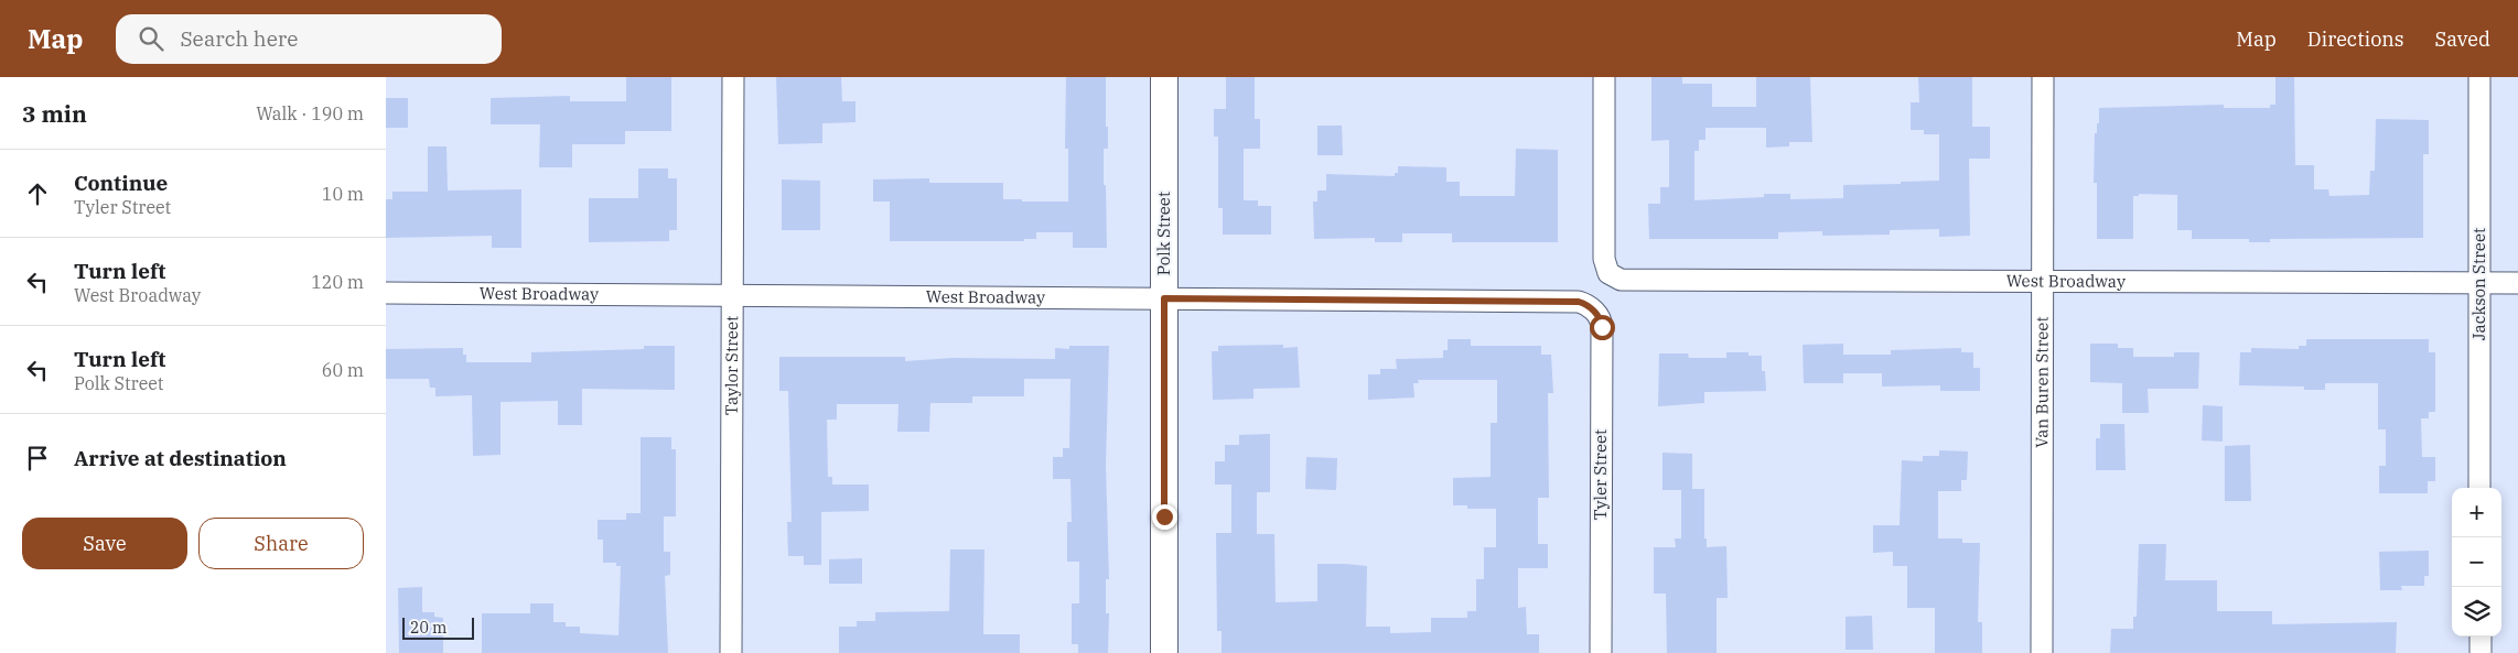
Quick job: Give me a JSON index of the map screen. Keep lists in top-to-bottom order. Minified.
{"streets":{"street":["Polk Street","West Broadway","Jackson Street","Taylor Street","Van Buren Street","Tyler Street"]},"crossings":[["Polk Street","West Broadway"],["West Broadway","Jackson Street"],["West Broadway","Taylor Street"],["West Broadway","Van Buren Street"],["West Broadway","Tyler Street"]],"scale_bar":"20 m","page":{"header":"Map","search":"Search here","nav":["Map","Directions","Saved"],"heading":["3 min","Walk · 190 m"],"list":[["Continue","Tyler Street","10 m"],["Turn left","West Broadway","120 m"],["Turn left","Polk Street","60 m"],"Arrive at destination"],"map_buttons":["+","−"],"buttons":["Save","Share"],"scale":"20 m"}}
